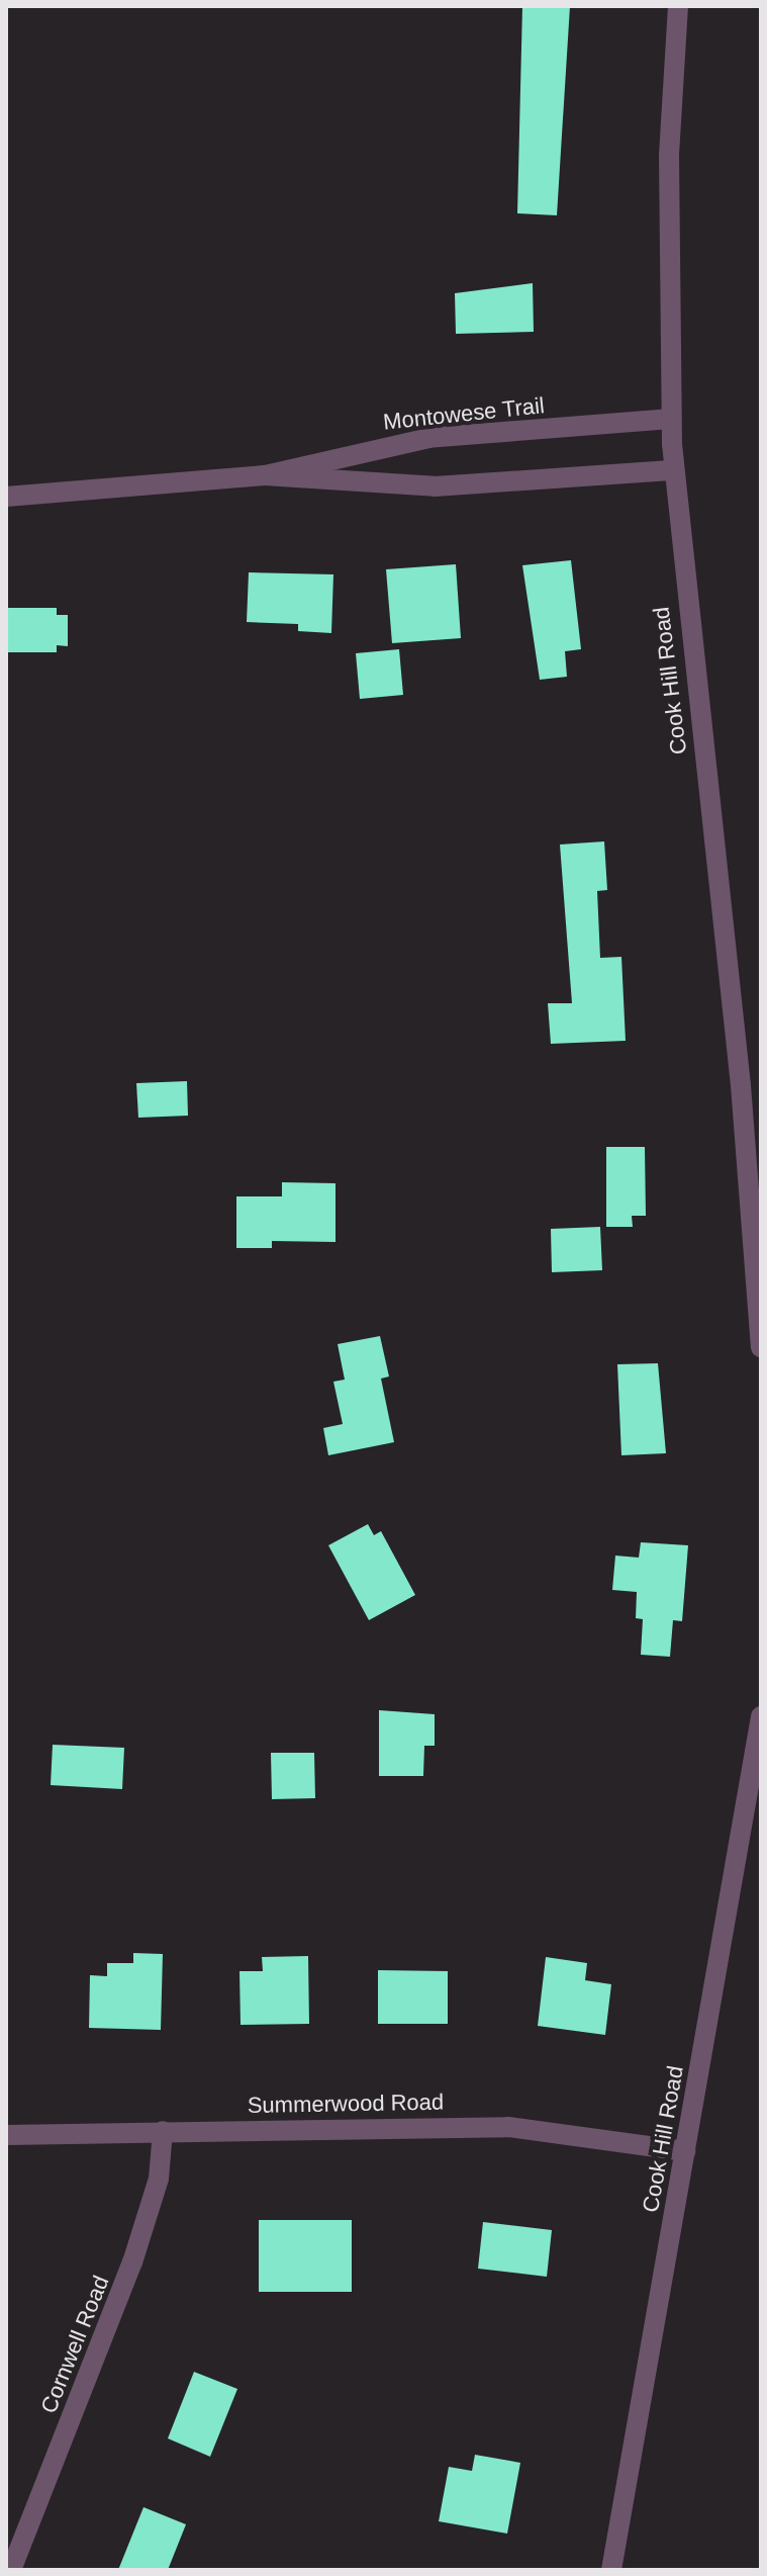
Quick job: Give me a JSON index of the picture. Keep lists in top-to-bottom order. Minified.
{"streets":{"street":["Montowese Trail","Cook Hill Road","Summerwood Road","Cornwell Road"]},"crossings":[["Montowese Trail","Cook Hill Road"],["Cook Hill Road","Summerwood Road"],["Summerwood Road","Cornwell Road"]]}
